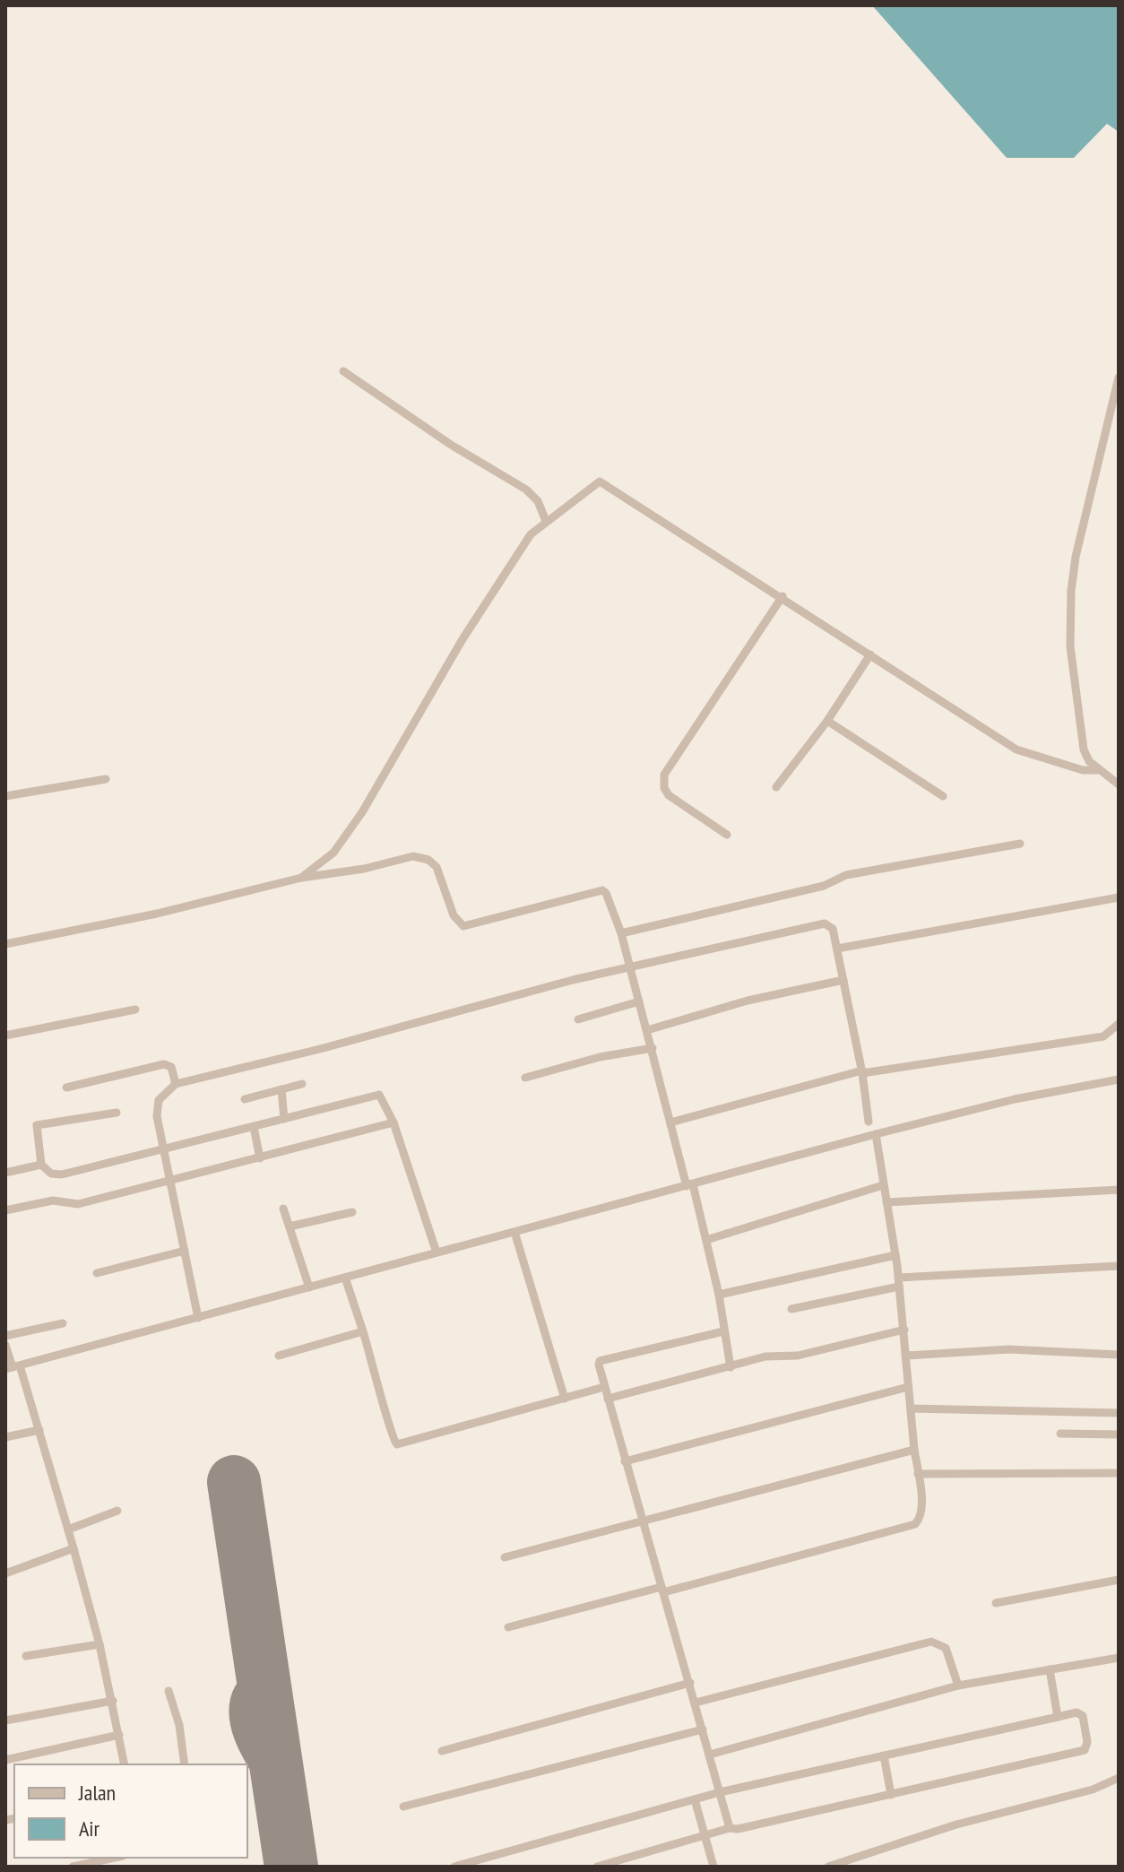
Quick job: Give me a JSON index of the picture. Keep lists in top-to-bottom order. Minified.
{"legend":["Jalan","Air"]}
